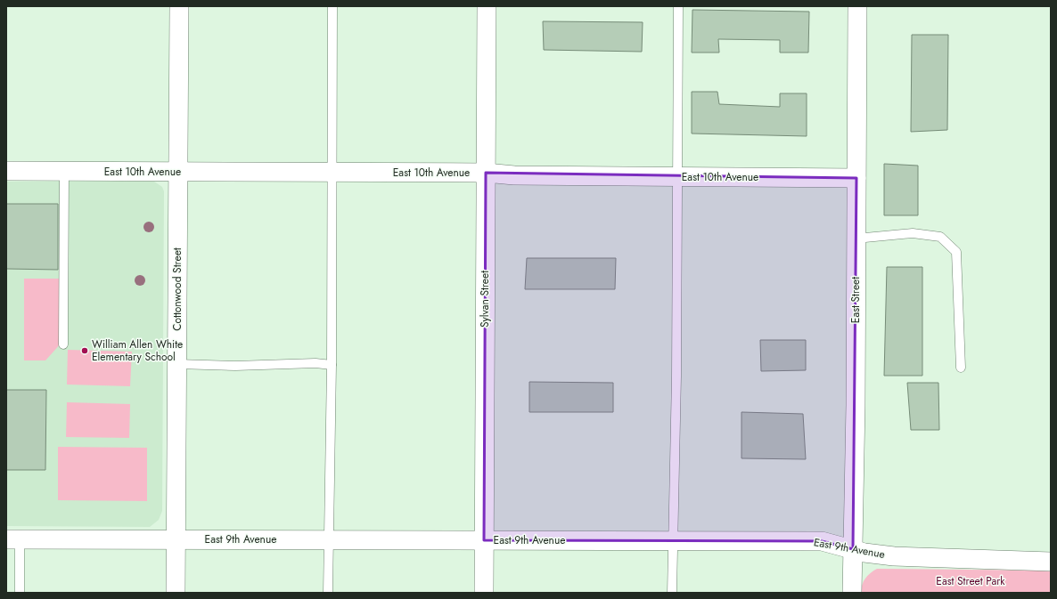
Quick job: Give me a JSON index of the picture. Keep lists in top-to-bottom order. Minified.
{"streets":{"street":["East 10th Avenue","Cottonwood Street","Sylvan Street","East Street","East 9th Avenue"]},"crossings":[["East 10th Avenue","Cottonwood Street"],["East 10th Avenue","Sylvan Street"],["East 10th Avenue","East Street"],["Cottonwood Street","East 9th Avenue"],["Sylvan Street","East 9th Avenue"],["East Street","East 9th Avenue"]],"parks":["East Street Park"],"places":["William Allen White Elementary School"]}
